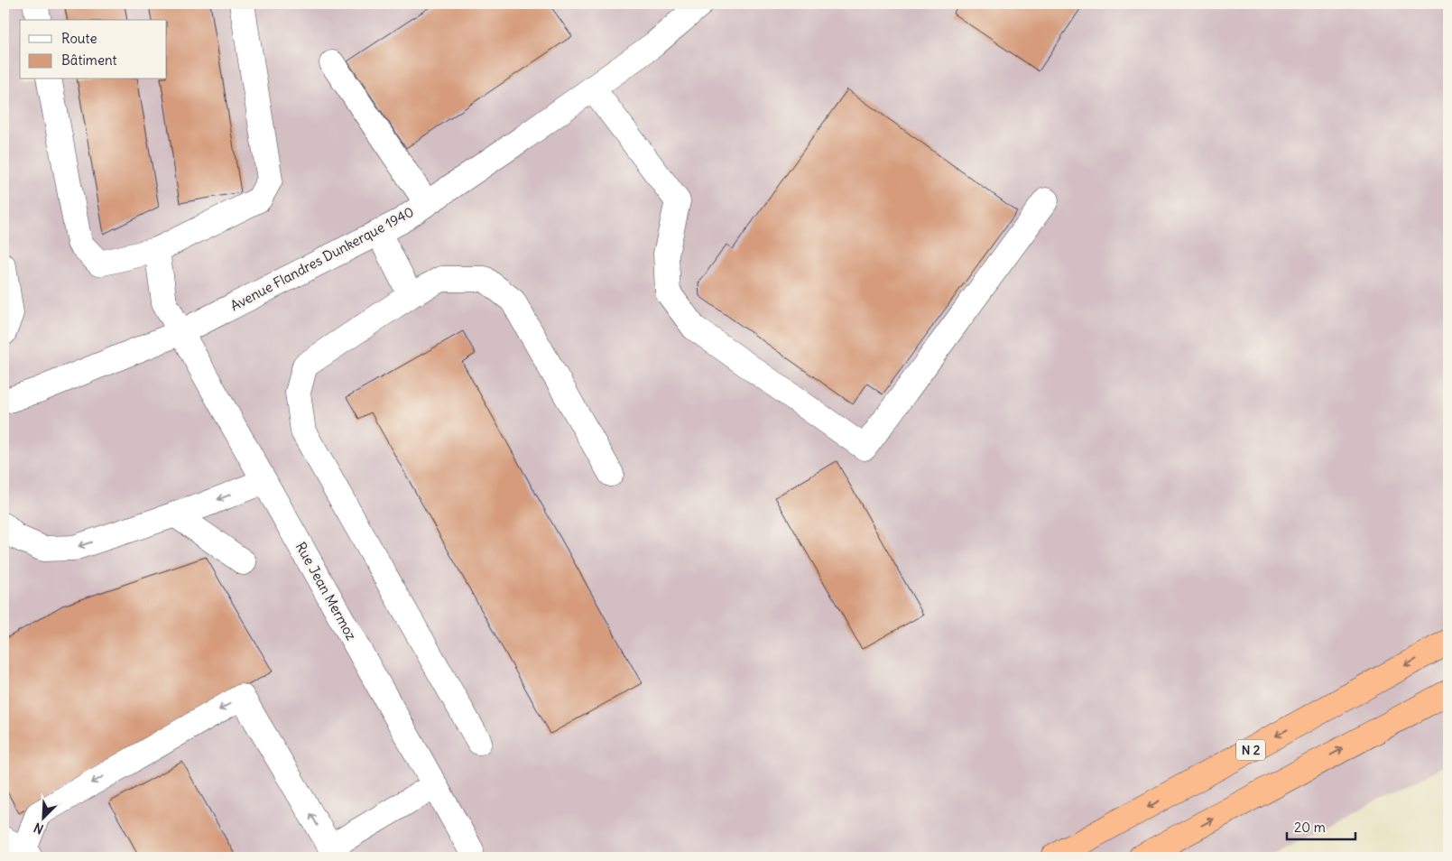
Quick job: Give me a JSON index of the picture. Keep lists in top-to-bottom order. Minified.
{"streets":{"highway":["N 2"],"street":["Avenue Flandres Dunkerque 1940","Rue Jean Mermoz"]},"crossings":[["Avenue Flandres Dunkerque 1940","Rue Jean Mermoz"]],"legend":["Route","Bâtiment"],"scale_bar":"20 m","north":"bottom left"}
